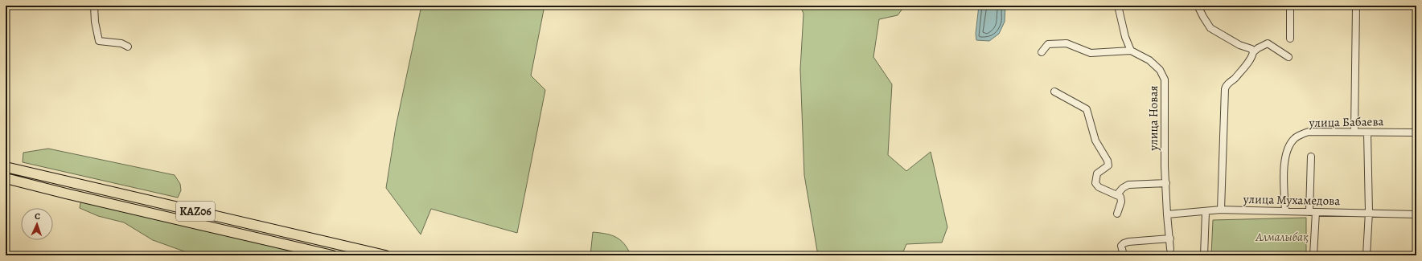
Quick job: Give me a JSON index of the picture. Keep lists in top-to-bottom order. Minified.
{"streets":{"highway":["KАZ06"],"street":["улица Новая","улица Бабаева","улица Мухамедова"]},"crossings":[["улица Новая","улица Мухамедова"],["улица Бабаева","улица Мухамедова"]],"parks":["Алмалыбақ"],"north":"top"}
